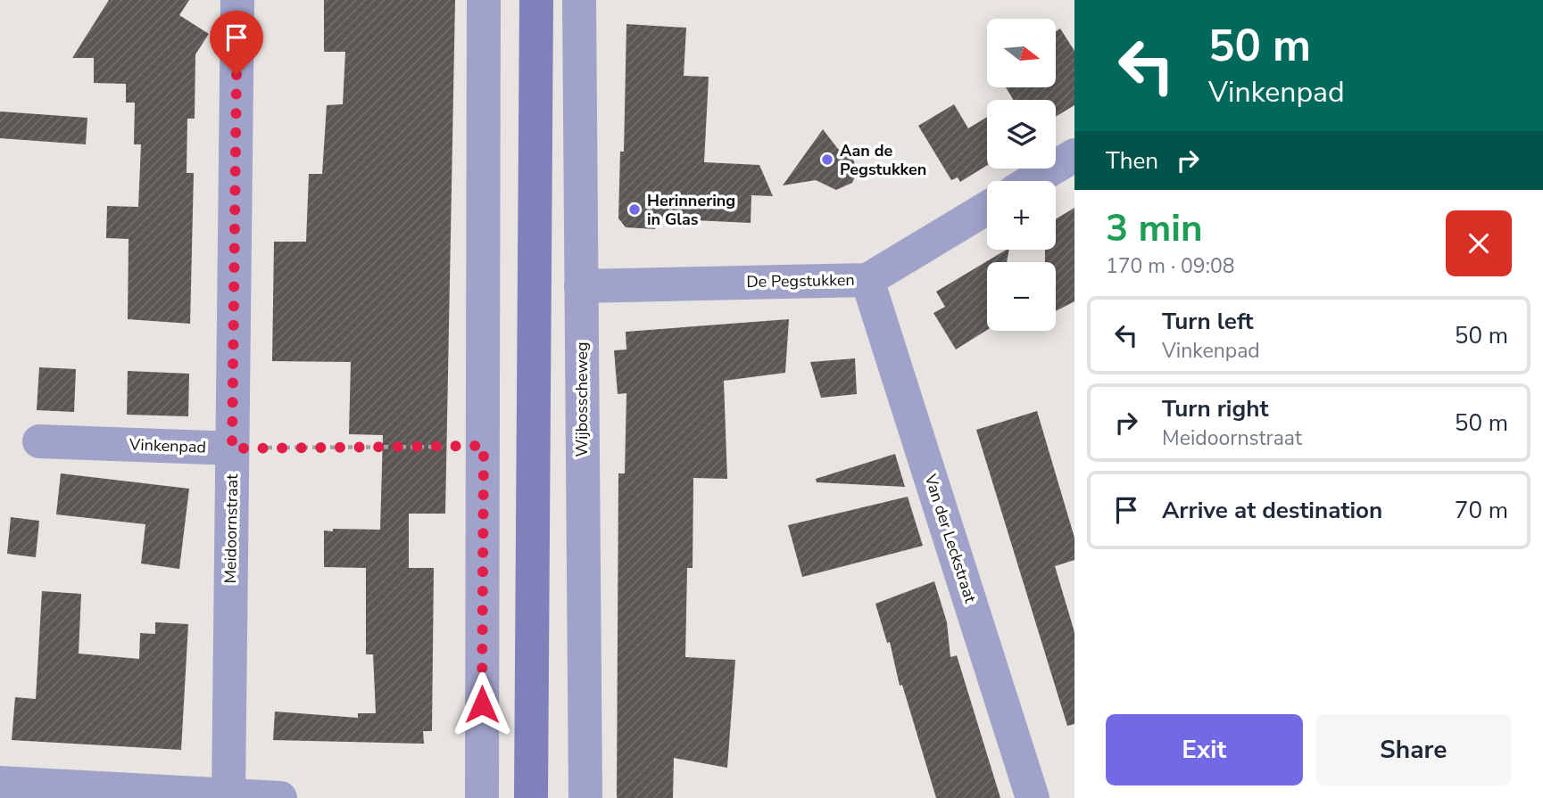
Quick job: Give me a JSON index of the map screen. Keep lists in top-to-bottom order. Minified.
{"streets":{"street":["De Pegstukken","Wijbosscheweg","Vinkenpad","Meidoornstraat","Van der Leckstraat"]},"crossings":[["De Pegstukken","Wijbosscheweg"],["De Pegstukken","Van der Leckstraat"],["Vinkenpad","Meidoornstraat"]],"places":["Aan de Pegstukken","Herinnering in Glas"],"north":"right","page":{"turn":["50 m","Vinkenpad"],"map_buttons":["+","−"],"then":"Then","heading":["3 min","170 m · 09:08"],"list":[{"name":"Turn left","note":"Vinkenpad","value":"50 m"},{"name":"Turn right","note":"Meidoornstraat","value":"50 m"},{"name":"Arrive at destination","value":"70 m"}],"buttons":["Exit","Share"]}}
